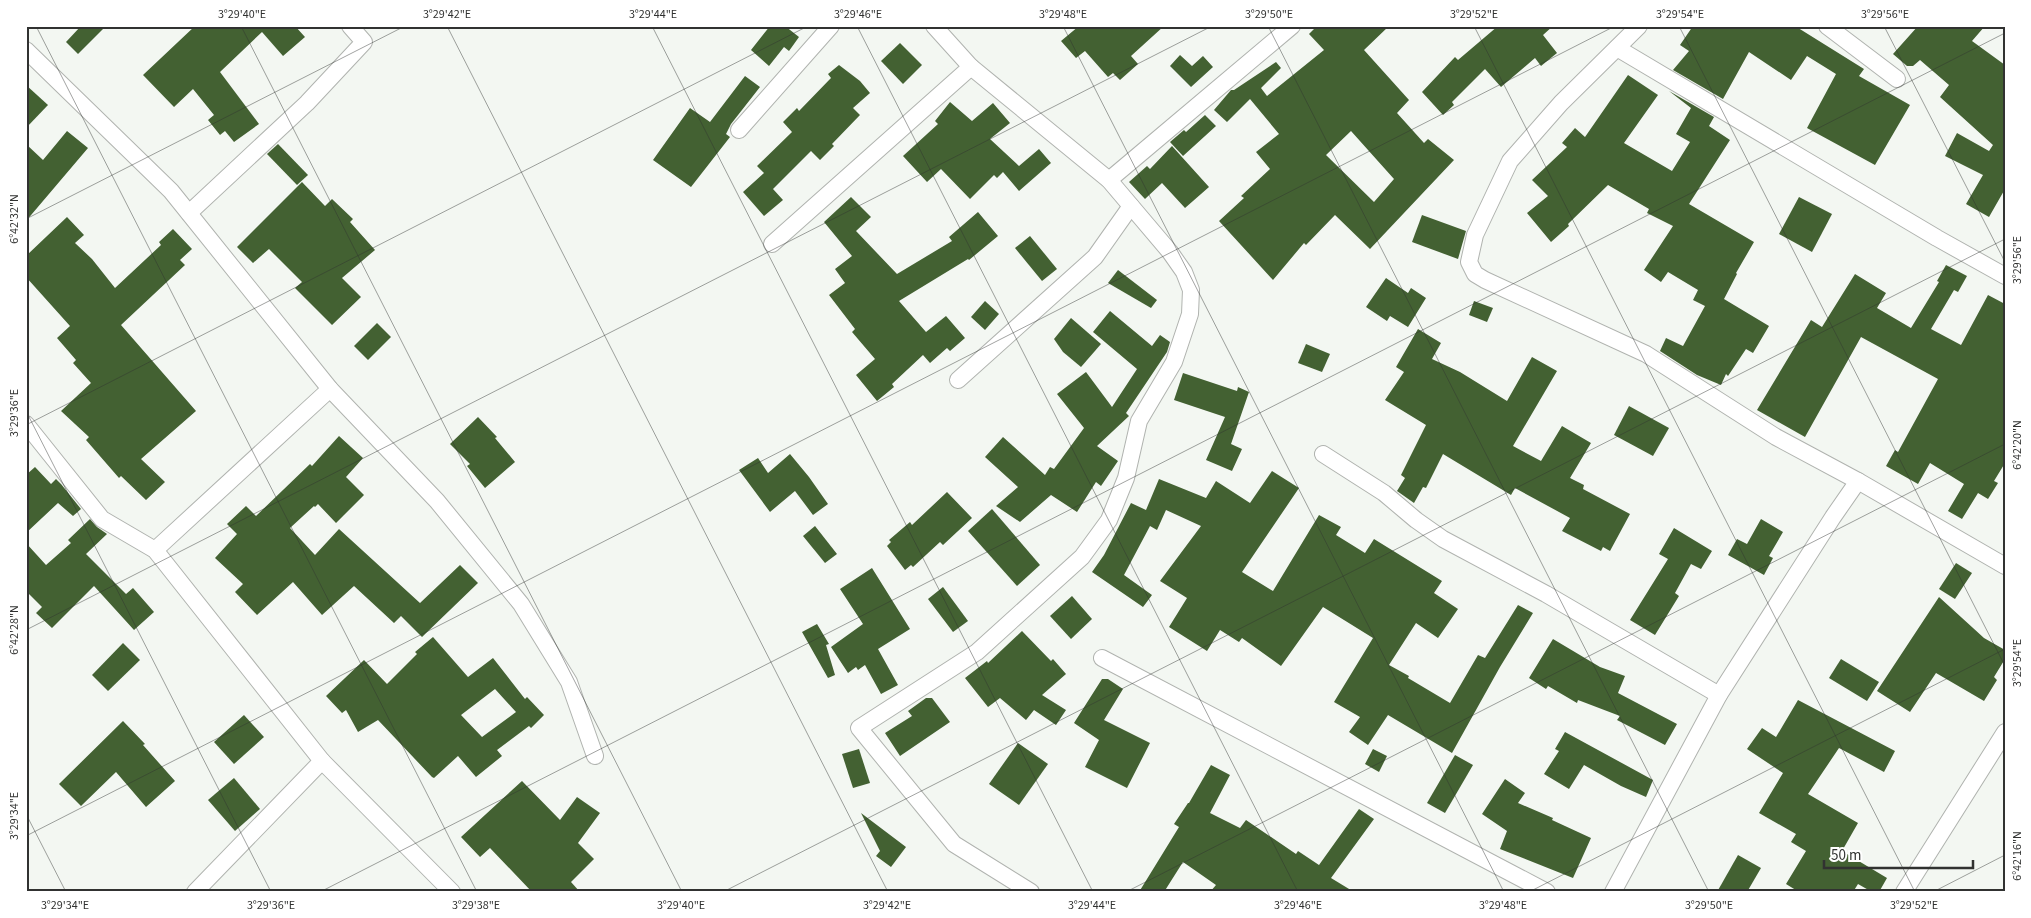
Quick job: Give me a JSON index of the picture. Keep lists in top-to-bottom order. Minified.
{"scale_bar":"50 m","coordinates":["3°29'40\"E","3°29'42\"E","3°29'44\"E","3°29'46\"E","3°29'48\"E","3°29'50\"E","3°29'52\"E","3°29'54\"E","3°29'56\"E","6°42'32\"N","3°29'36\"E","6°42'20\"N","6°42'28\"N","3°29'34\"E","6°42'16\"N","3°29'38\"E"]}
